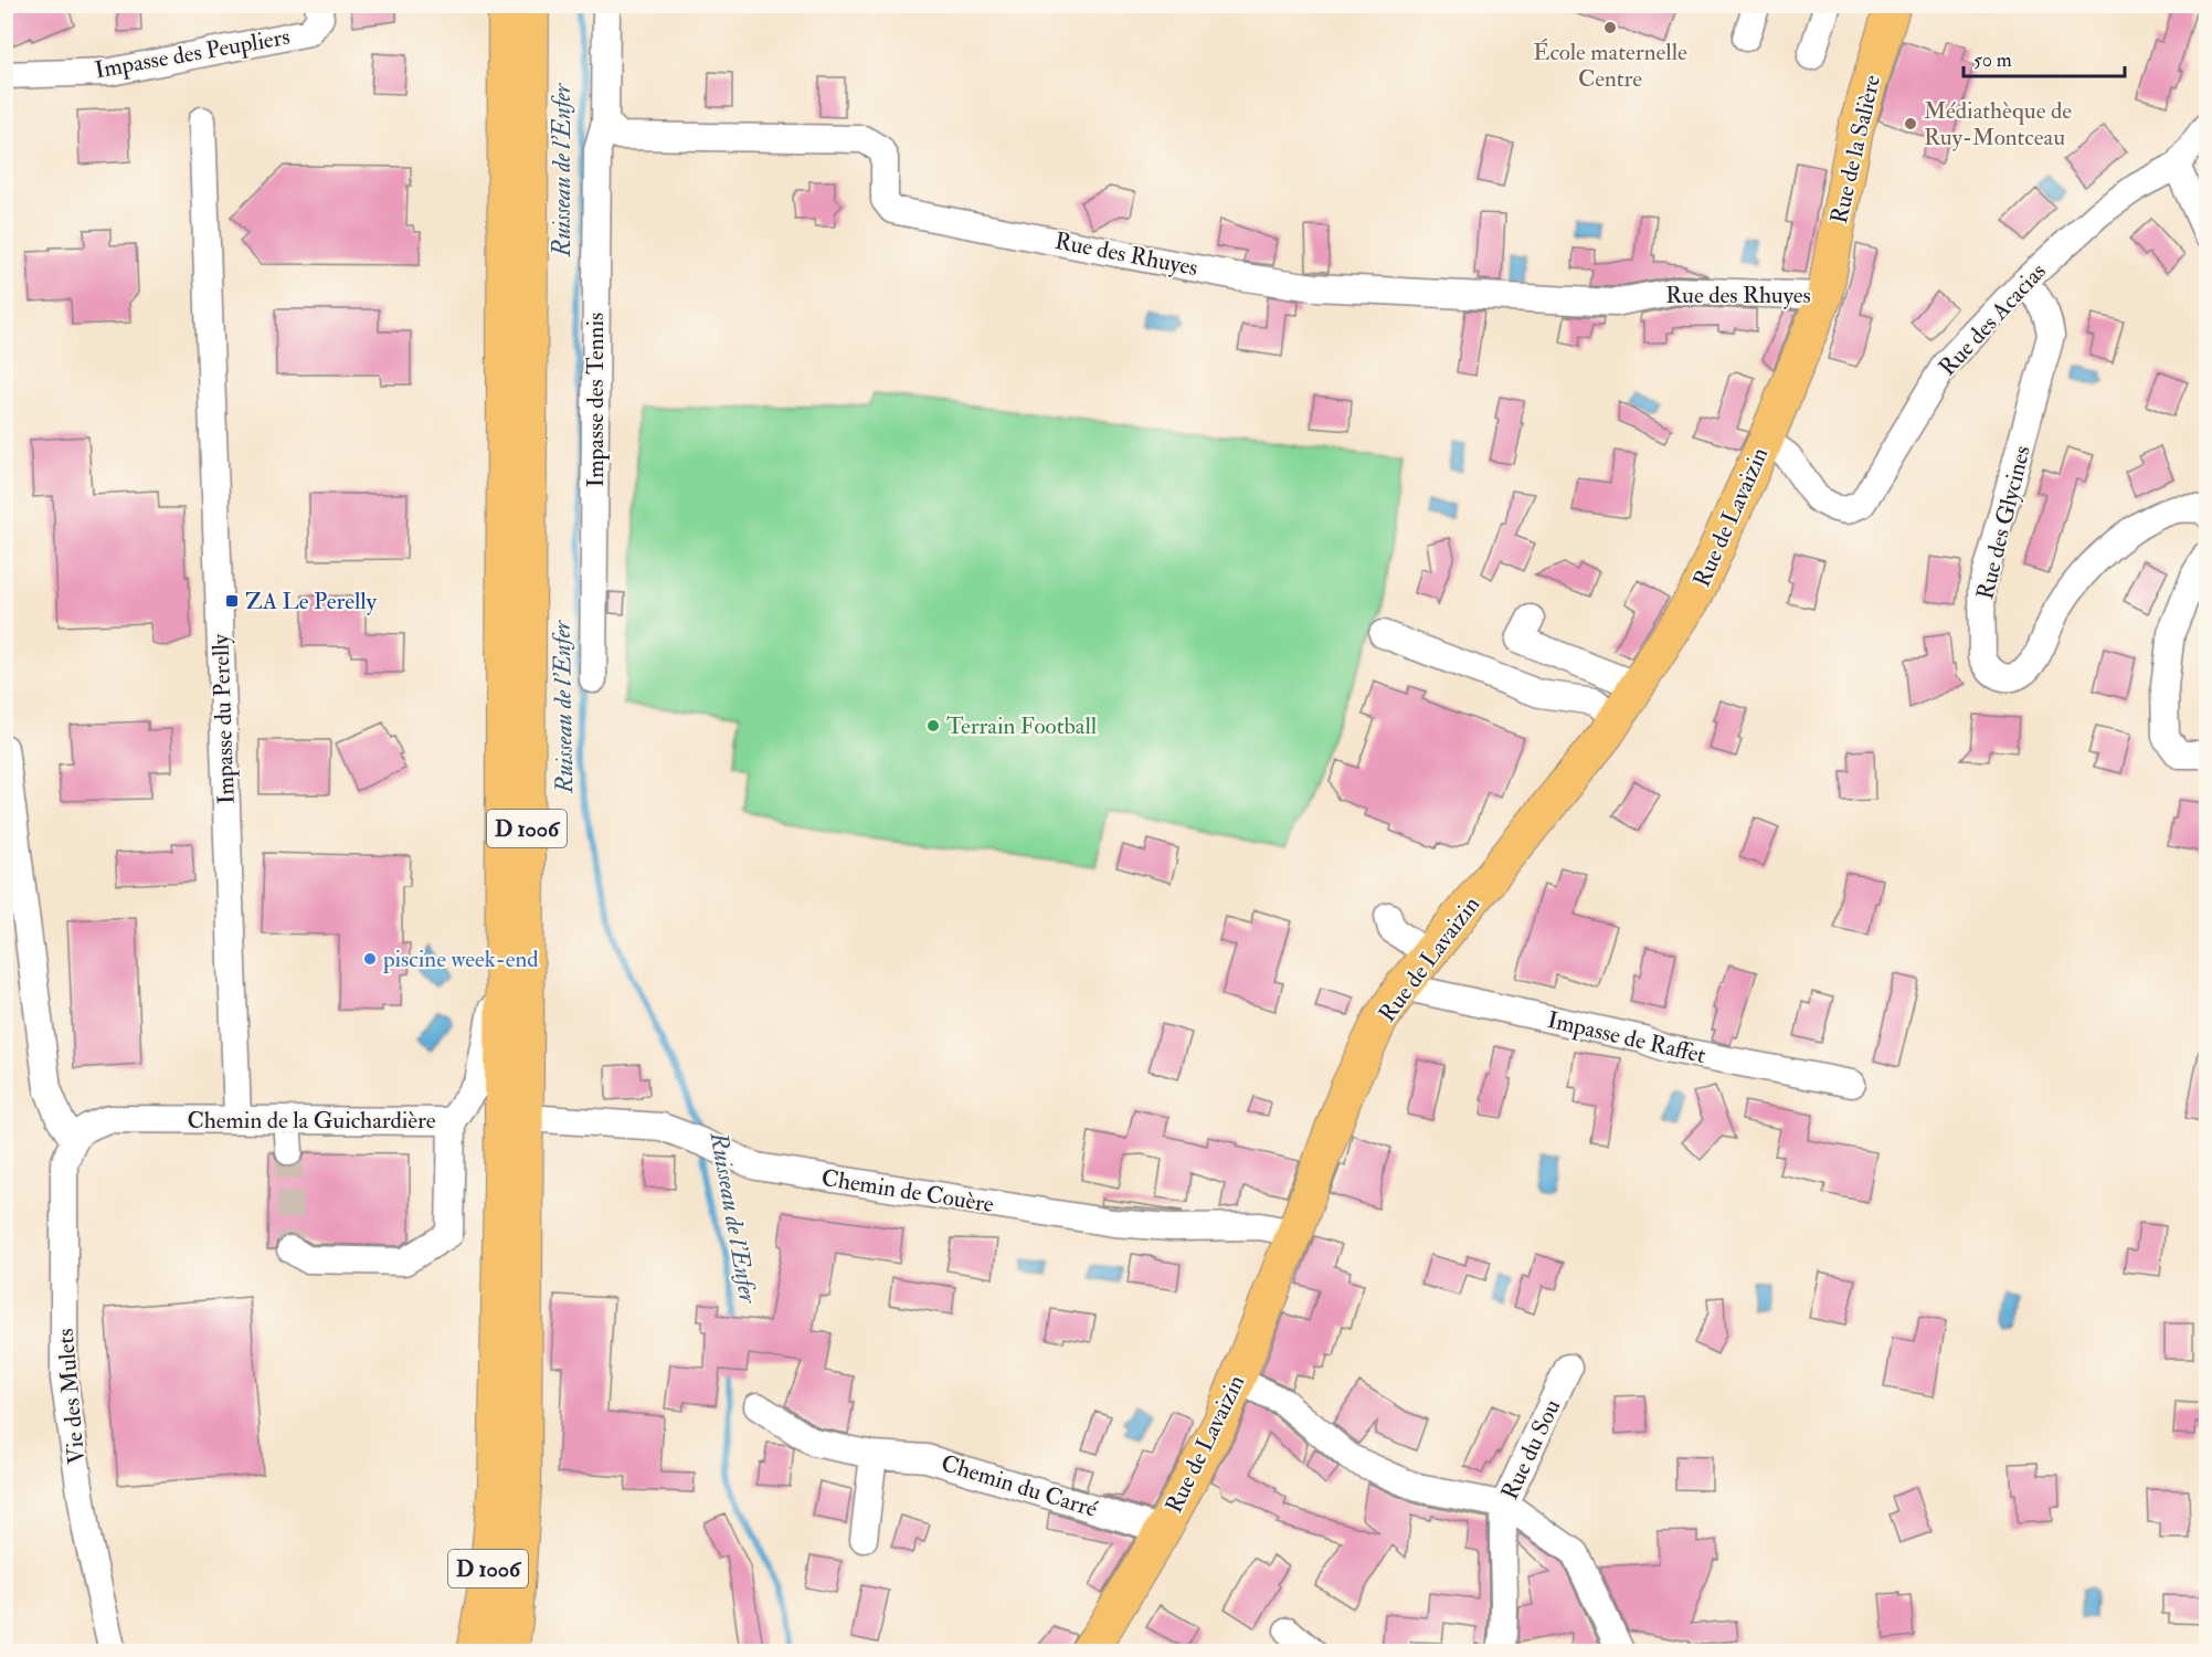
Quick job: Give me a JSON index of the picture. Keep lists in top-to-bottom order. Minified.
{"streets":{"main road":["Rue de la Salière","Rue de Lavaizin","D 1006"],"street":["Impasse des Peupliers","Rue des Rhuyes","Rue des Acacias","Impasse des Tennis","Rue des Glycines","Impasse du Perelly","Impasse de Raffet","Chemin de la Guichardière","Chemin de Couère","Vie des Mulets","Rue du Sou","Chemin du Carré"]},"crossings":[["Rue de la Salière","Rue des Rhuyes"],["Rue de la Salière","Rue de Lavaizin"],["Rue des Rhuyes","Impasse des Tennis"],["Rue des Rhuyes","Rue de Lavaizin"],["Rue des Acacias","Rue de Lavaizin"],["Rue des Acacias","Rue des Glycines"],["Rue de Lavaizin","Impasse de Raffet"],["Rue de Lavaizin","Chemin de Couère"],["Rue de Lavaizin","Chemin du Carré"],["Impasse du Perelly","Chemin de la Guichardière"],["D 1006","Chemin de la Guichardière"],["D 1006","Chemin de Couère"],["Chemin de la Guichardière","Vie des Mulets"]],"water":["Ruisseau de l'Enfer"],"places":{"other":["École maternelle Centre","Médiathèque de Ruy-Montceau","Terrain Football","piscine week-end"],"transit":["ZA Le Perelly"]},"scale_bar":"50 m"}
